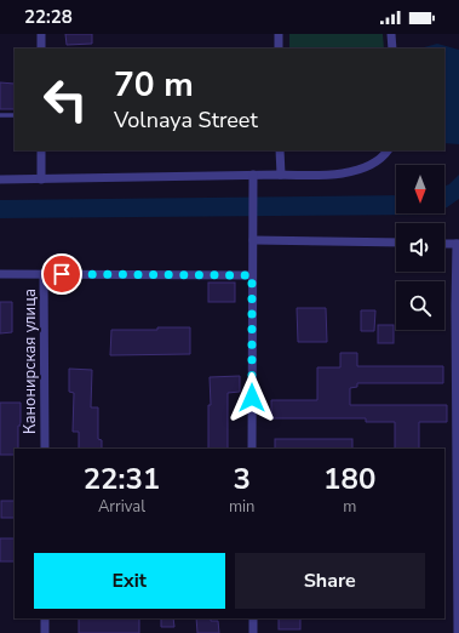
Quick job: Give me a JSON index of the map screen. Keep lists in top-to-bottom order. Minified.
{"streets":{"street":["Канонирская улица"]},"north":"bottom","page":{"status":"22:28","turn":["70 m","Volnaya Street"],"eta":["22:31","Arrival","3","min","180","m"],"buttons":["Exit","Share"]}}
